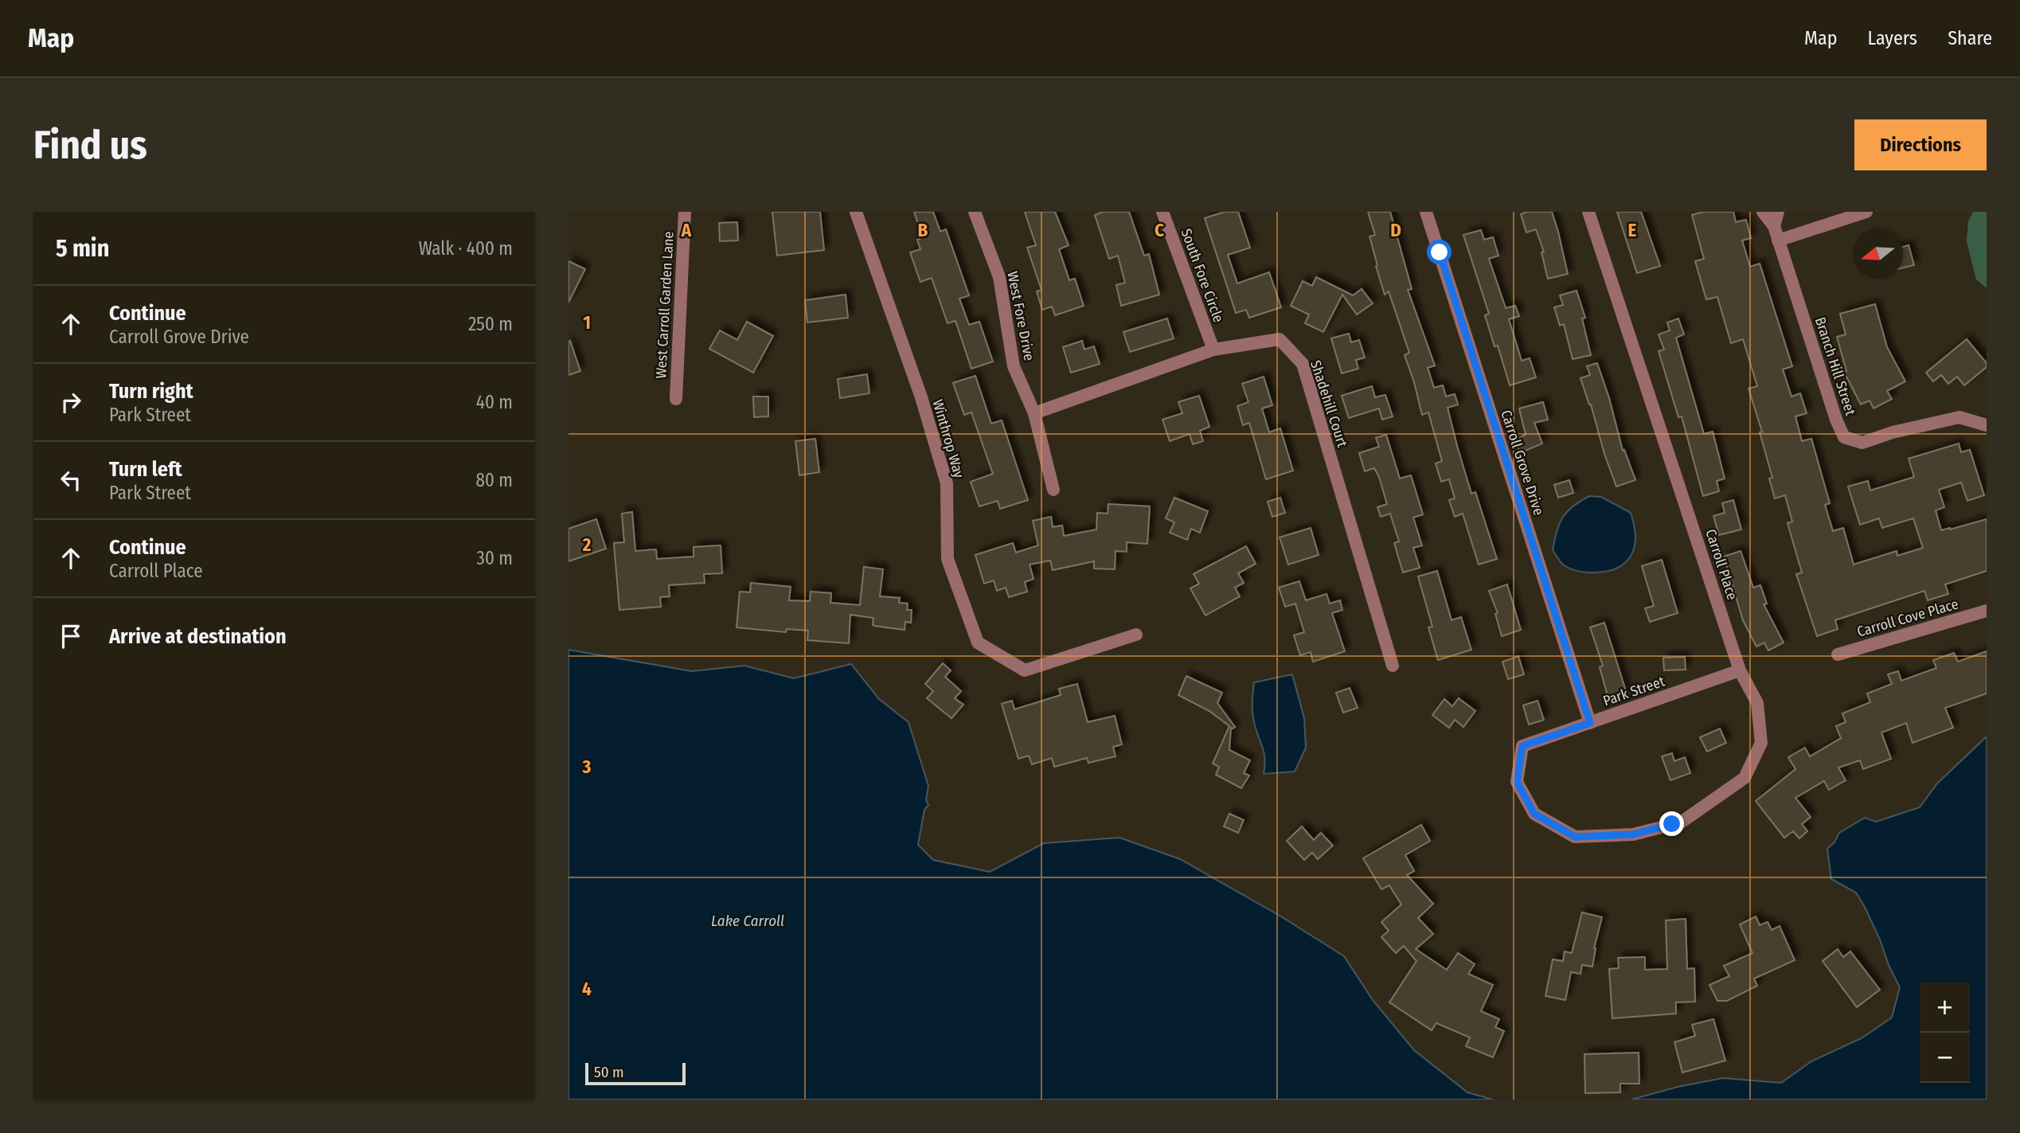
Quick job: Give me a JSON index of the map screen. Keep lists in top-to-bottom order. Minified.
{"streets":{"street":["South Fore Circle","West Carroll Garden Lane","West Fore Drive","Branch Hill Street","Shadehill Court","Winthrop Way","Carroll Grove Drive","Carroll Place","Carroll Cove Place","Park Street"]},"crossings":[["South Fore Circle","Shadehill Court"],["West Fore Drive","Shadehill Court"],["Carroll Grove Drive","Park Street"],["Carroll Place","Park Street"]],"water":["Lake Carroll"],"scale_bar":"50 m","north":"left","page":{"header":"Map","nav":["Map","Layers","Share"],"buttons":"Directions","title":"Find us","heading":["5 min","Walk · 400 m"],"list":[["Continue","Carroll Grove Drive","250 m"],["Turn right","Park Street","40 m"],["Turn left","Park Street","80 m"],["Continue","Carroll Place","30 m"],"Arrive at destination"],"map_buttons":["+","−"],"scale":"50 m"},"grid":{"columns":["A","B","C","D","E"],"rows":["1","2","3","4"]}}
